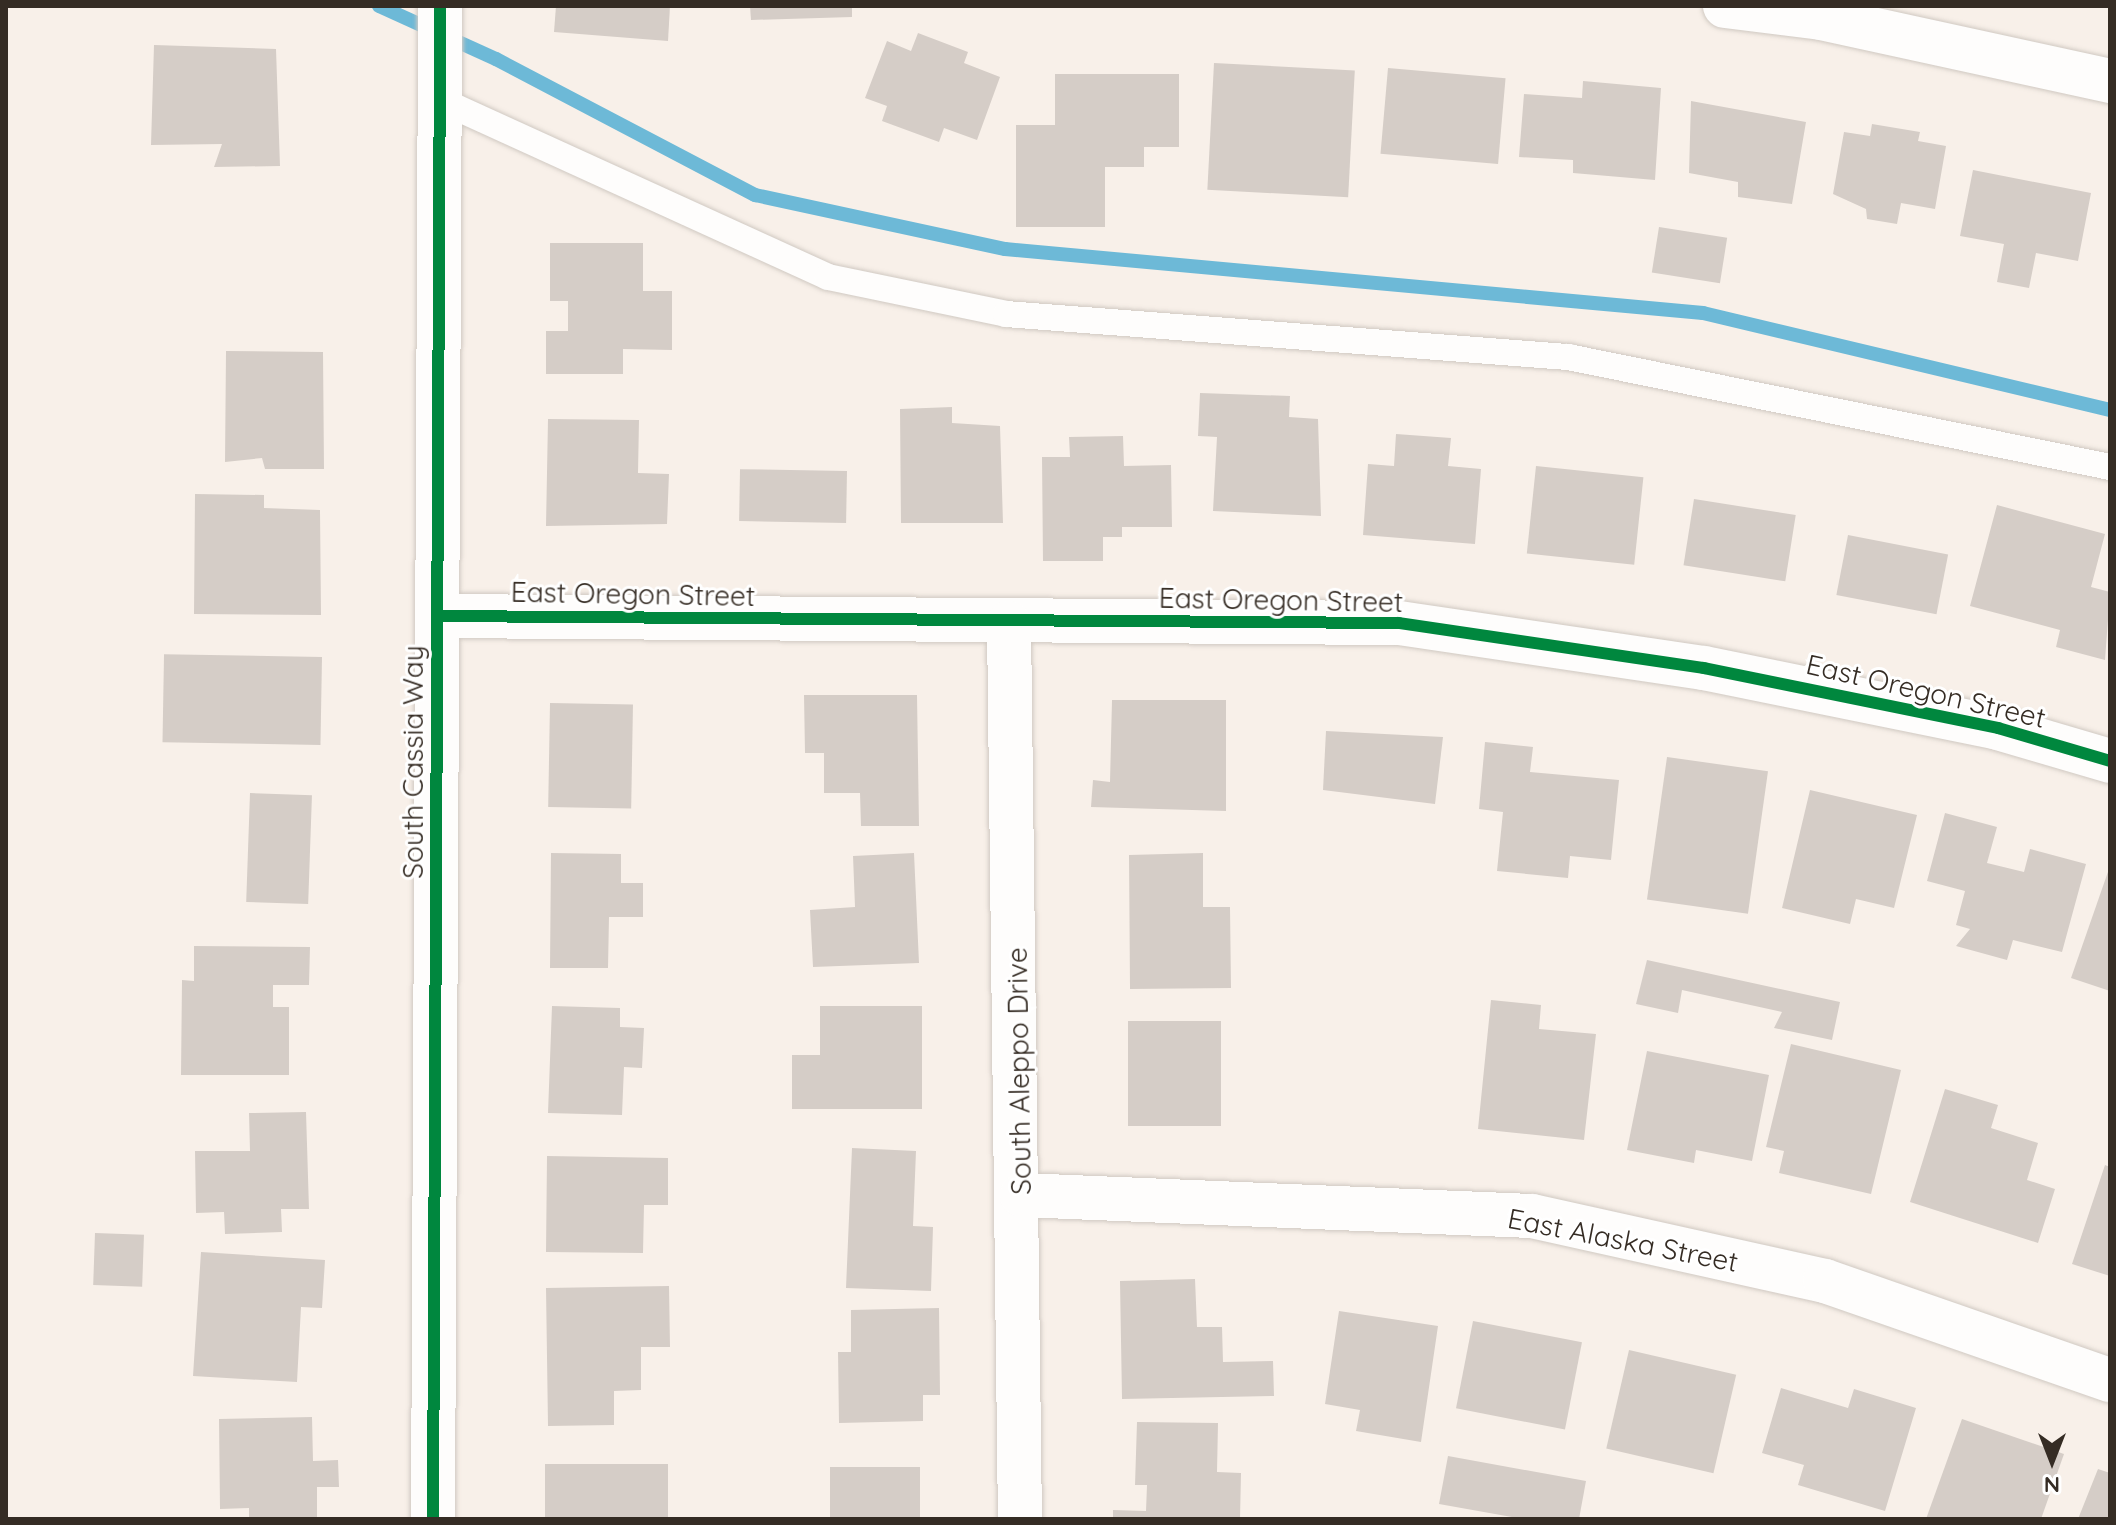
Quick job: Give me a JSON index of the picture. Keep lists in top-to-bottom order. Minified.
{"streets":{"street":["East Oregon Street","South Cassia Way","South Aleppo Drive","East Alaska Street"]},"crossings":[["East Oregon Street","South Cassia Way"],["East Oregon Street","South Aleppo Drive"],["South Aleppo Drive","East Alaska Street"]],"north":"bottom"}
